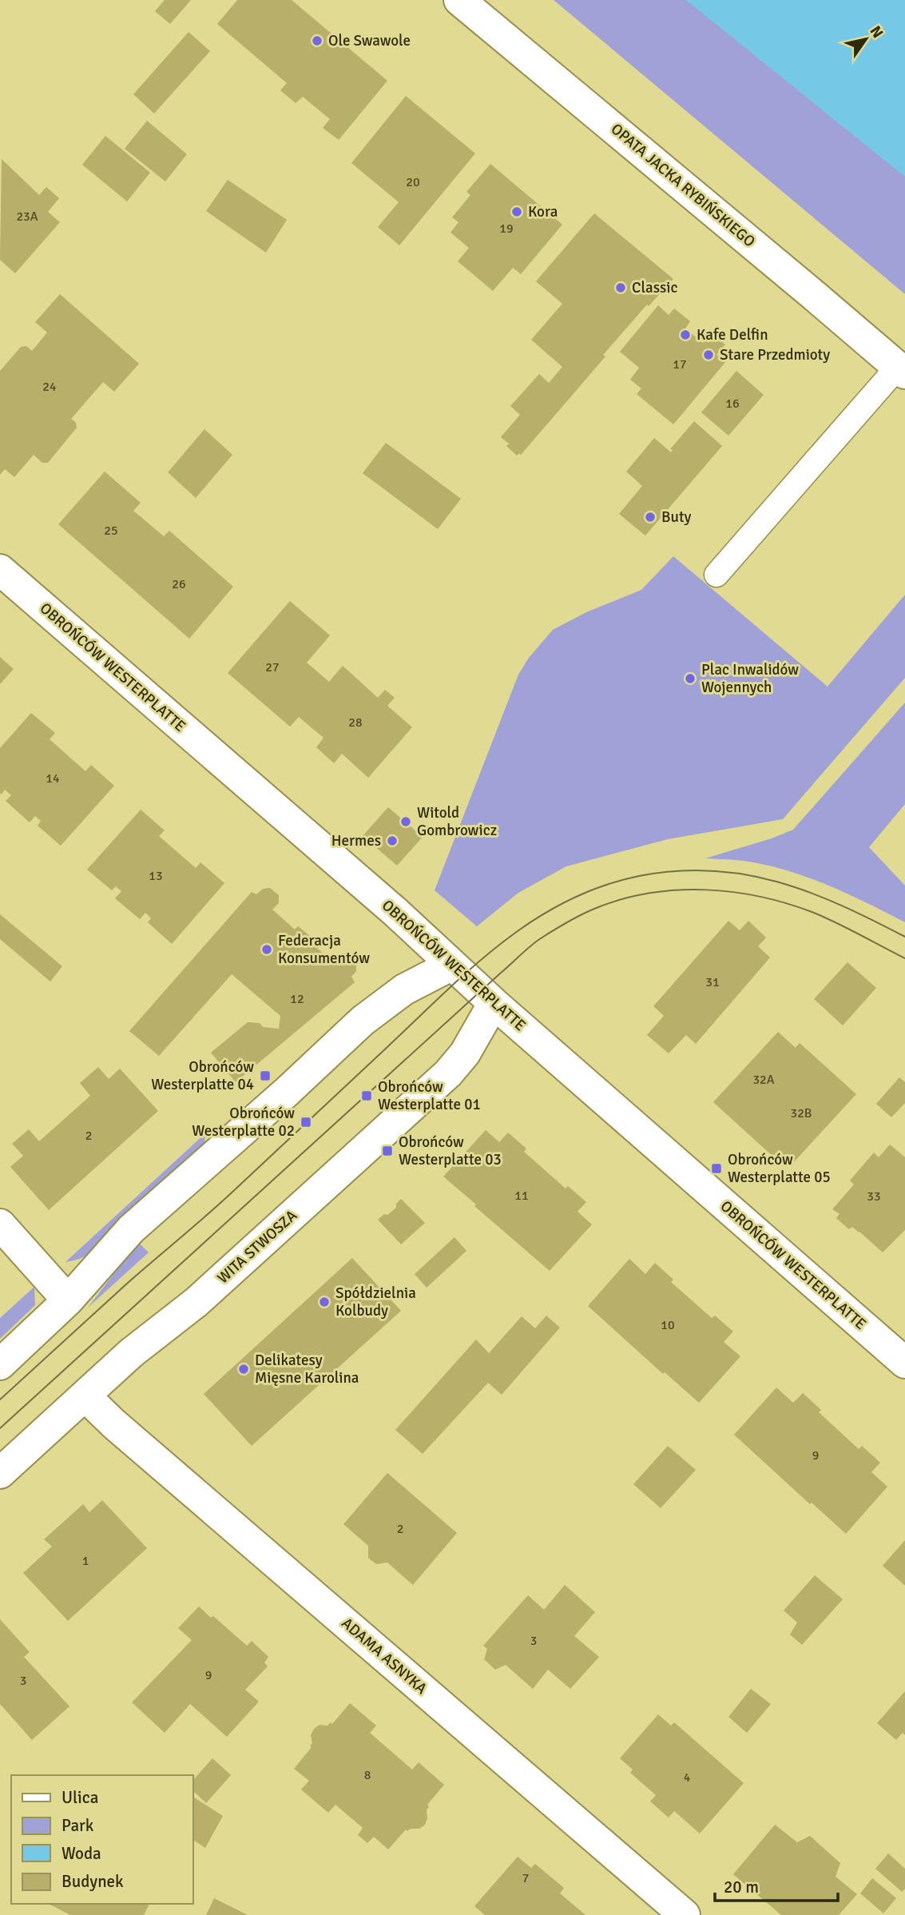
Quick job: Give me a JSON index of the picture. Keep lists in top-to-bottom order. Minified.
{"streets":{"street":["OPATA JACKA RYBIŃSKIEGO","OBROŃCÓW WESTERPLATTE","WITA STWOSZA","ADAMA ASNYKA"]},"crossings":[["OBROŃCÓW WESTERPLATTE","WITA STWOSZA"],["WITA STWOSZA","ADAMA ASNYKA"]],"places":{"other":["Ole Swawole","Kora","Classic","Kafe Delfin","Stare Przedmioty","Buty","Plac Inwalidów Wojennych","Witold Gombrowicz","Hermes","Federacja Konsumentów","Spółdzielnia Kolbudy","Delikatesy Mięsne Karolina"],"transit":["Obrońców Westerplatte 04","Obrońców Westerplatte 01","Obrońców Westerplatte 02","Obrońców Westerplatte 03","Obrońców Westerplatte 05"]},"house_numbers":["20","23A","19","17","24","16","25","26","27","28","14","13","31","12","32A","32B","2","11","33","10","9","2","1","3","9","3","8","4","7"],"legend":["Ulica","Park","Woda","Budynek"],"scale_bar":"20 m","north":"top right"}
